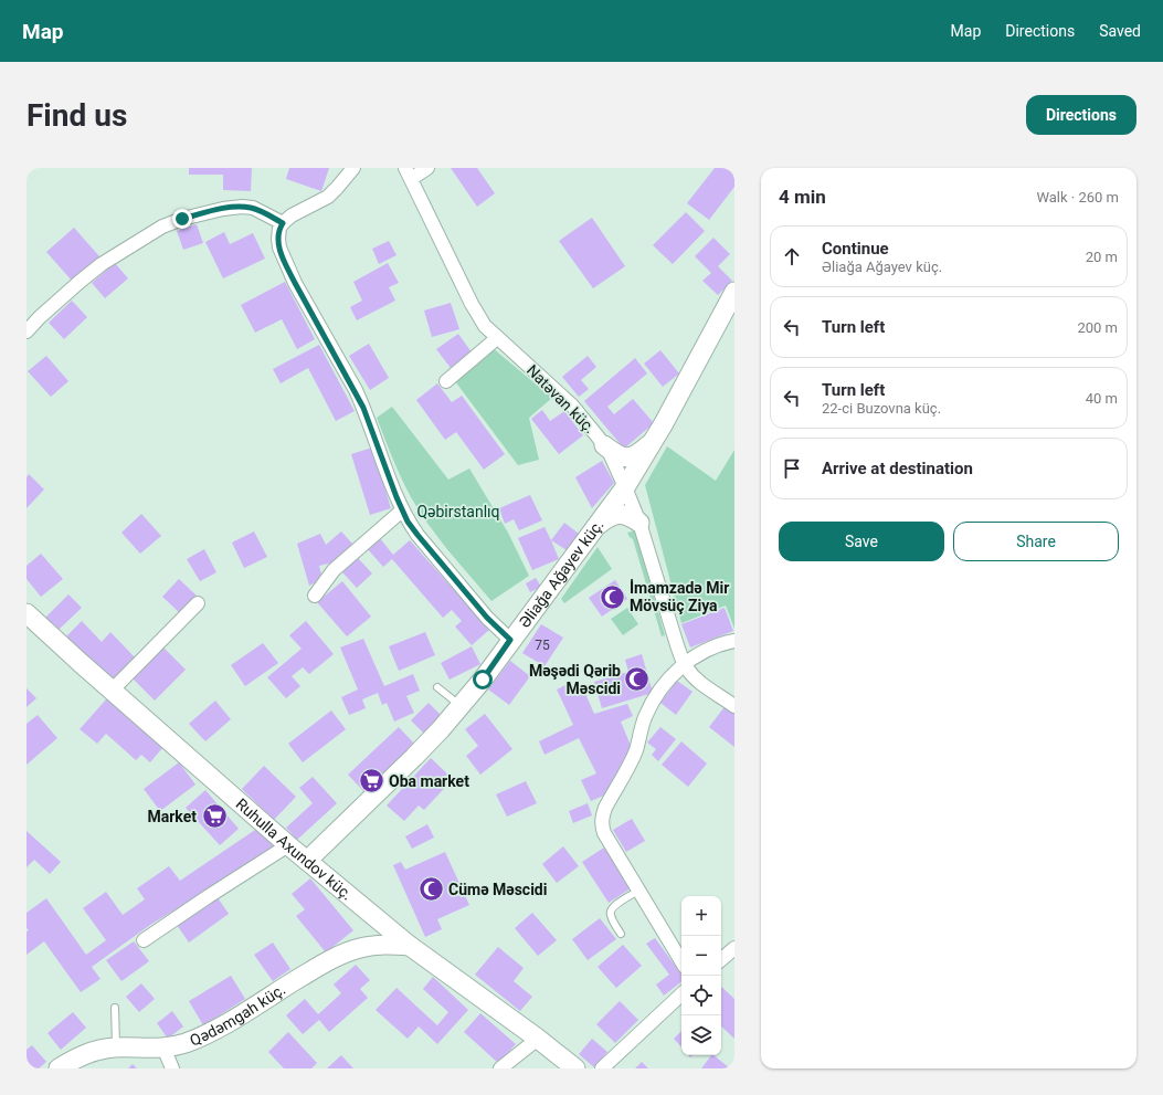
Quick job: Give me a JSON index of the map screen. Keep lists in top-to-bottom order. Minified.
{"streets":{"street":["Natəvan küç.","Əliağa Ağayev küç.","Ruhulla Axundov küç.","Qədəmgah küç."]},"crossings":[["Natəvan küç.","Əliağa Ağayev küç."],["Əliağa Ağayev küç.","Ruhulla Axundov küç."],["Ruhulla Axundov küç.","Qədəmgah küç."]],"parks":["Qəbirstanlıq"],"places":{"mosque":["İmamzadə Mir Mövsüç Ziya","Məşədi Qərib Məscidi","Cümə Məscidi"],"supermarket":["Oba market","Market"]},"house_numbers":["75"],"page":{"header":"Map","nav":["Map","Directions","Saved"],"buttons":["Directions",["Save","Share"]],"title":"Find us","heading":["4 min","Walk · 260 m"],"list":[["Continue","Əliağa Ağayev küç.","20 m"],["Turn left","200 m"],["Turn left","22-ci Buzovna küç.","40 m"],"Arrive at destination"],"map_buttons":["+","−"]}}
